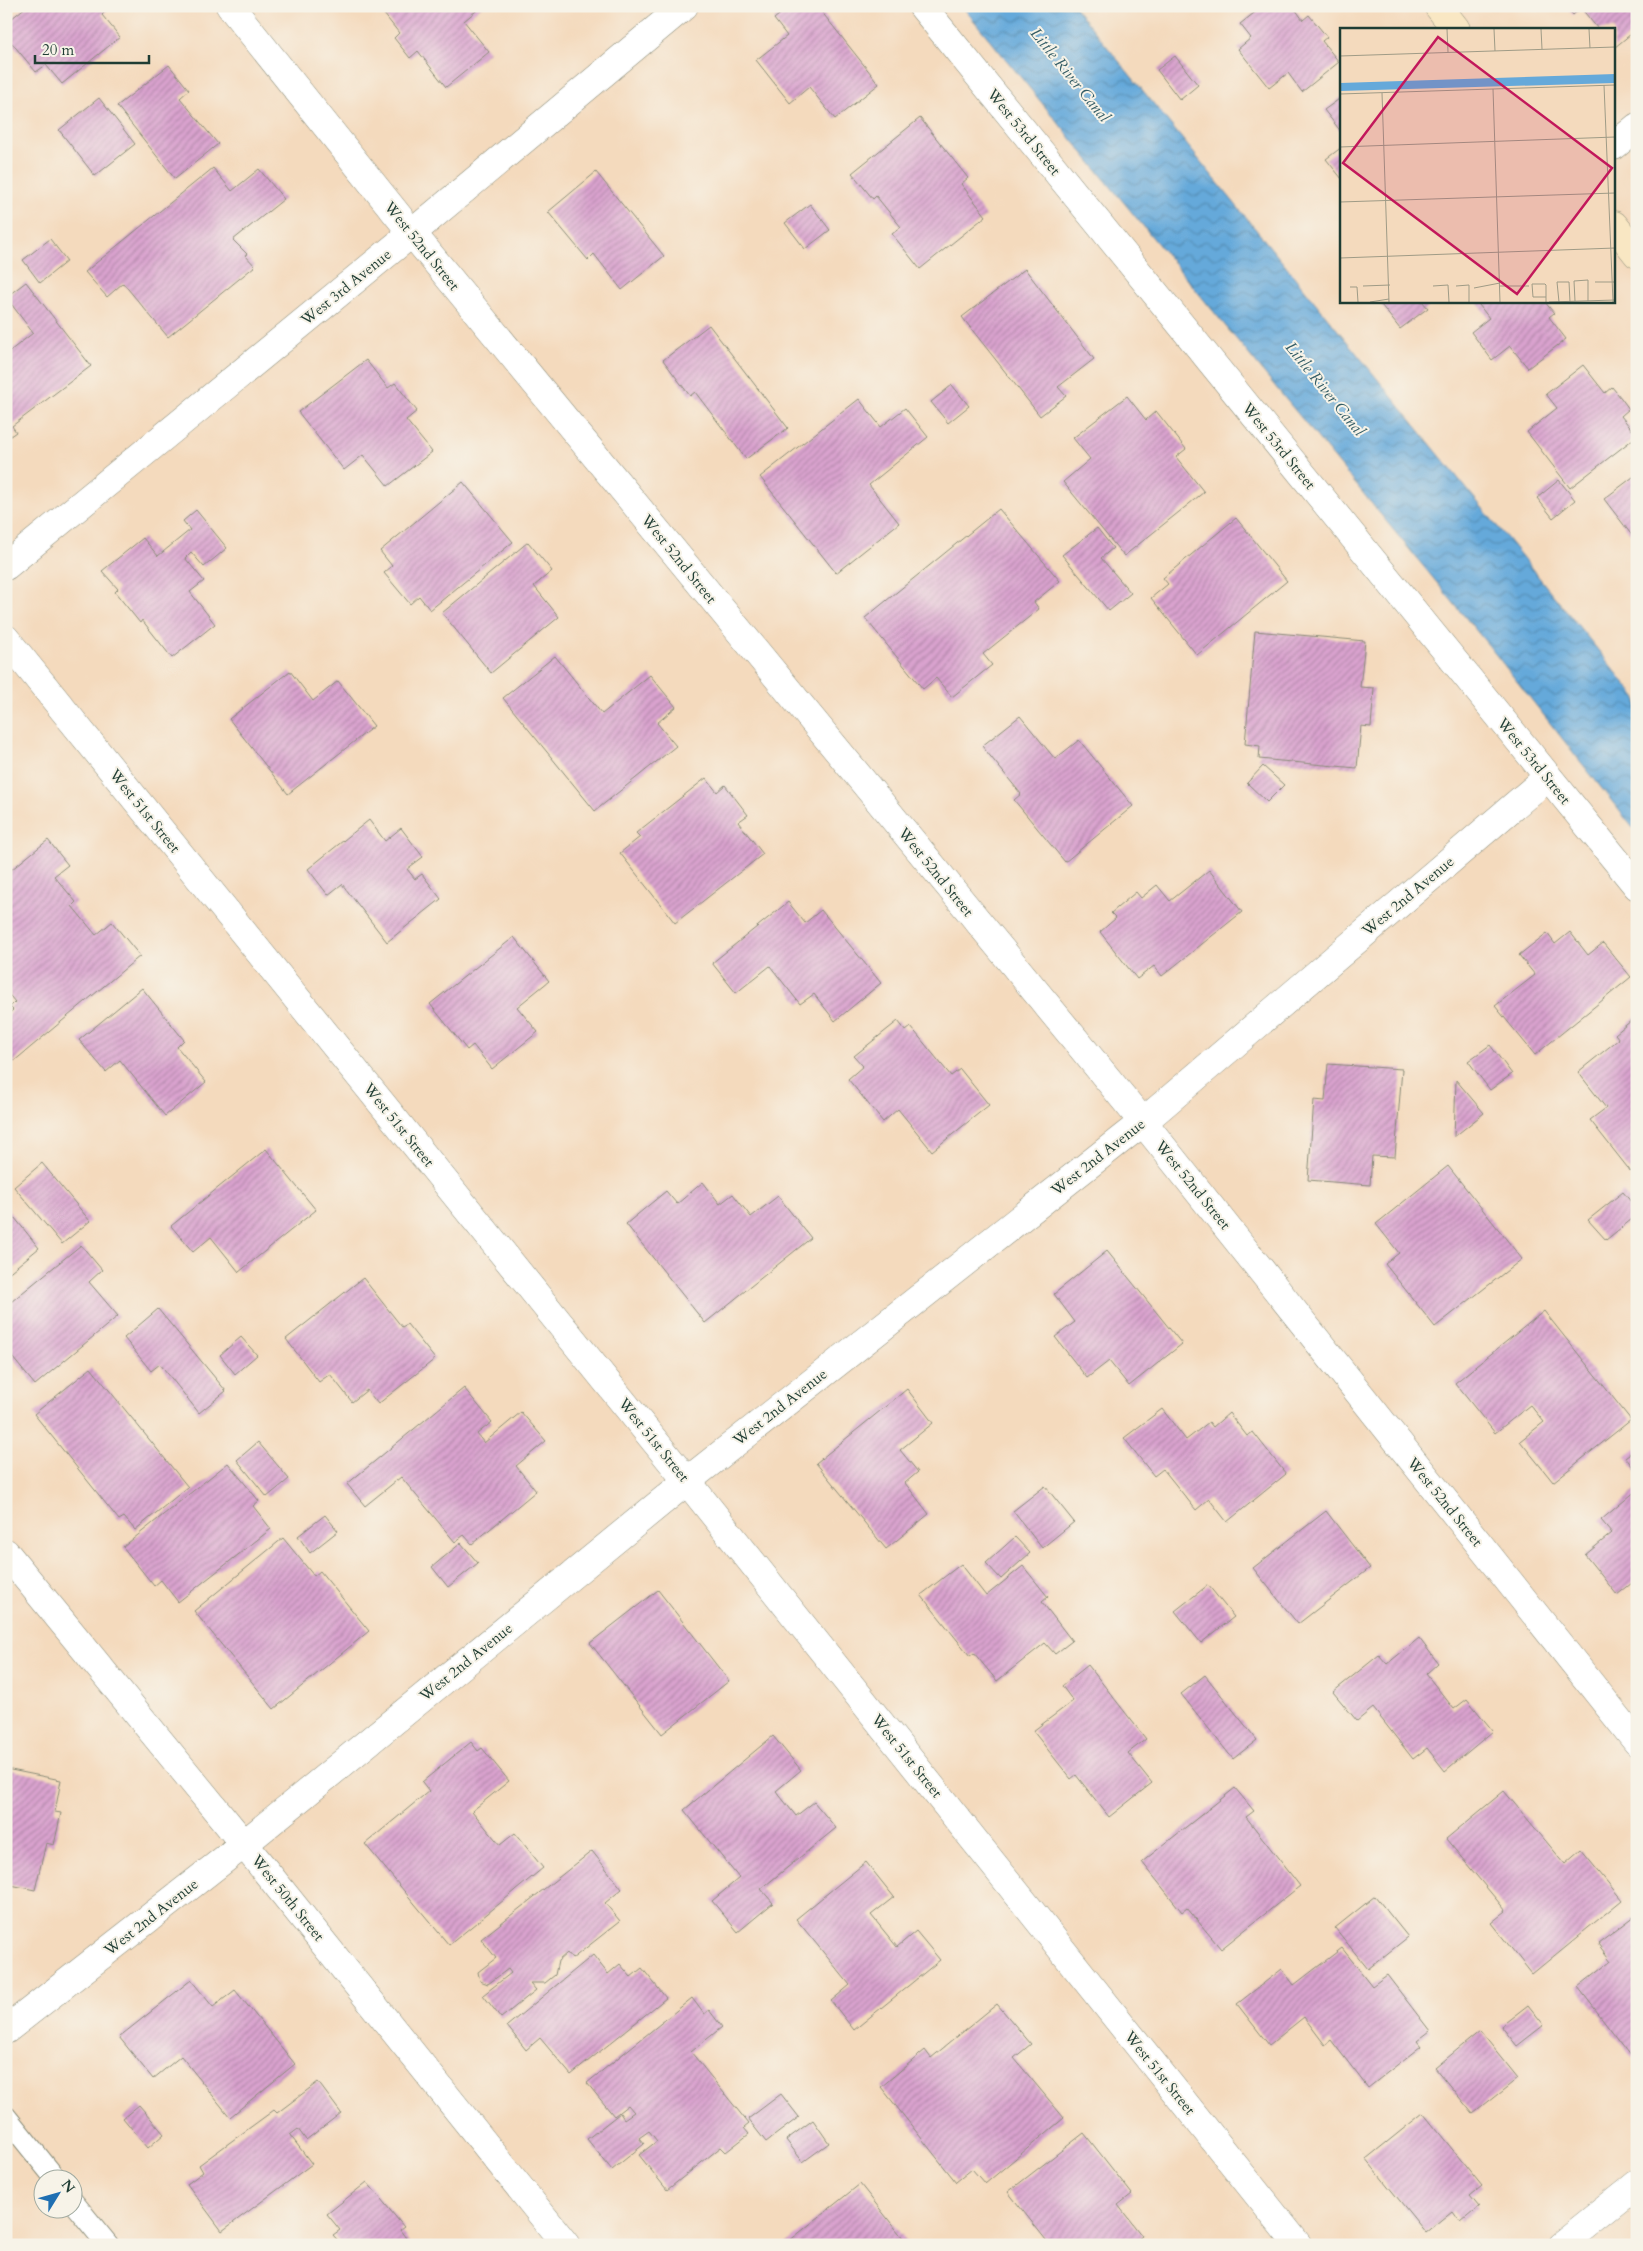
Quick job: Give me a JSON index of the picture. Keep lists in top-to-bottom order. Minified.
{"streets":{"street":["West 53rd Street","West 52nd Street","West 3rd Avenue","West 51st Street","West 2nd Avenue","West 50th Street"]},"crossings":[["West 53rd Street","West 2nd Avenue"],["West 52nd Street","West 3rd Avenue"],["West 52nd Street","West 2nd Avenue"],["West 51st Street","West 2nd Avenue"],["West 2nd Avenue","West 50th Street"]],"water":["Little River Canal"],"scale_bar":"20 m","north":"top right"}
